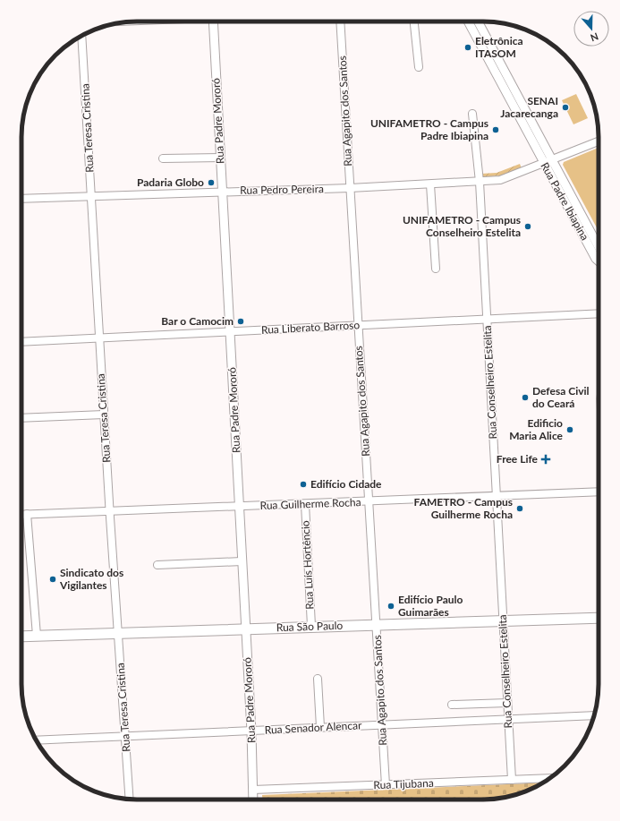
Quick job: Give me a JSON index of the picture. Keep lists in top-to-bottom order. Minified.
{"streets":{"main road":["Rua São Paulo"],"street":["Rua Agapito dos Santos","Rua Padre Mororó","Rua Teresa Cristina","Rua Pedro Pereira","Rua Padre Ibiapina","Rua Liberato Barroso","Rua Conselheiro Estelita","Rua Guilherme Rocha","Rua Luís Hortêncio","Rua Senador Alencar","Rua Tijubana"]},"crossings":[["Rua Agapito dos Santos","Rua Pedro Pereira"],["Rua Agapito dos Santos","Rua Liberato Barroso"],["Rua Agapito dos Santos","Rua Guilherme Rocha"],["Rua Agapito dos Santos","Rua São Paulo"],["Rua Agapito dos Santos","Rua Senador Alencar"],["Rua Agapito dos Santos","Rua Tijubana"],["Rua Padre Mororó","Rua Pedro Pereira"],["Rua Padre Mororó","Rua Liberato Barroso"],["Rua Padre Mororó","Rua Guilherme Rocha"],["Rua Padre Mororó","Rua São Paulo"],["Rua Padre Mororó","Rua Senador Alencar"],["Rua Padre Mororó","Rua Tijubana"],["Rua Teresa Cristina","Rua Pedro Pereira"],["Rua Teresa Cristina","Rua Liberato Barroso"],["Rua Teresa Cristina","Rua Guilherme Rocha"],["Rua Teresa Cristina","Rua São Paulo"],["Rua Teresa Cristina","Rua Senador Alencar"],["Rua Pedro Pereira","Rua Padre Ibiapina"],["Rua Pedro Pereira","Rua Conselheiro Estelita"],["Rua Liberato Barroso","Rua Conselheiro Estelita"],["Rua Conselheiro Estelita","Rua Guilherme Rocha"],["Rua Conselheiro Estelita","Rua São Paulo"],["Rua Conselheiro Estelita","Rua Senador Alencar"],["Rua Conselheiro Estelita","Rua Tijubana"],["Rua Guilherme Rocha","Rua Luís Hortêncio"],["Rua Luís Hortêncio","Rua São Paulo"]],"places":{"other":["Eletrônica ITASOM","SENAI Jacarecanga","UNIFAMETRO - Campus Padre Ibiapina","Padaria Globo","UNIFAMETRO - Campus Conselheiro Estelita","Bar o Camocim","Defesa Civil do Ceará","Edificio Maria Alice","Edifício Cidade","FAMETRO - Campus Guilherme Rocha","Sindicato dos Vigilantes","Edifício Paulo Guimarães"],"health":["Free Life"]},"north":"bottom"}
